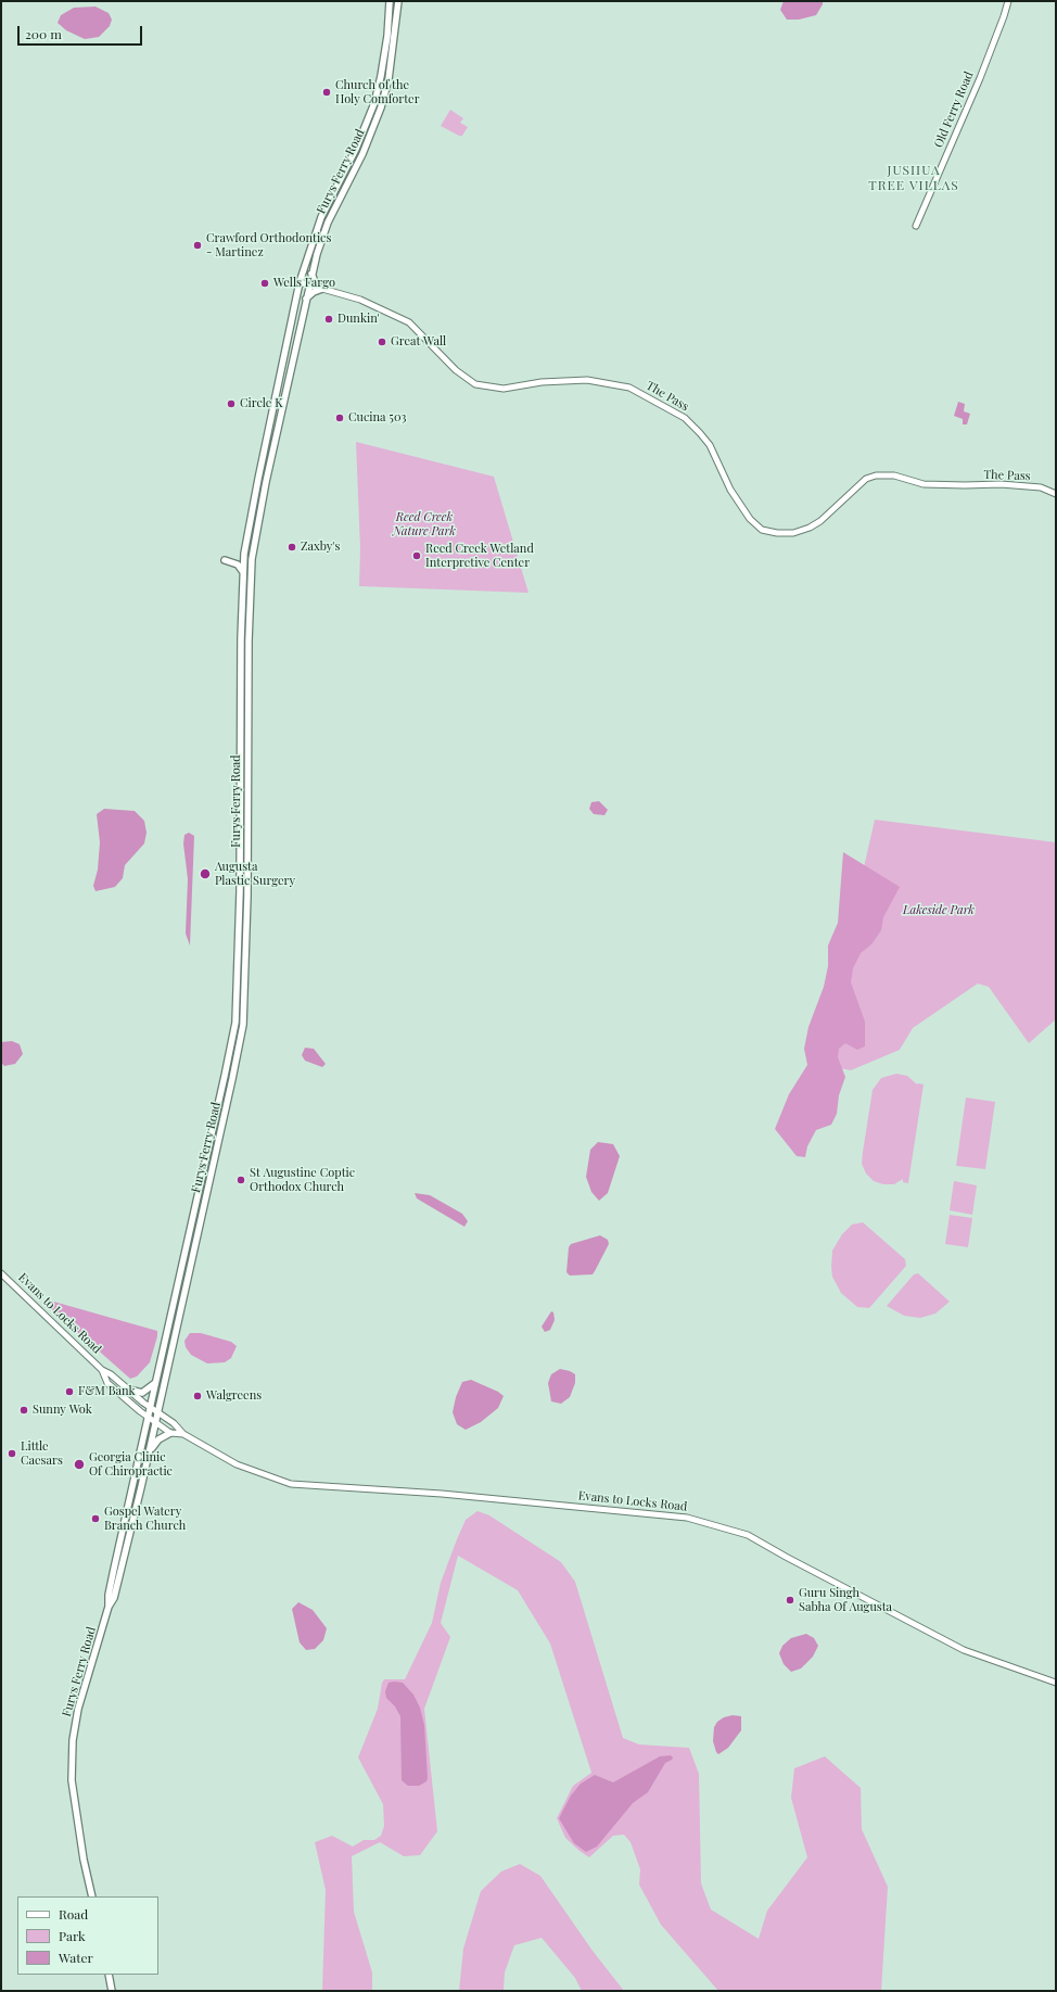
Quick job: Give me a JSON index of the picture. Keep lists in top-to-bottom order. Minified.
{"streets":{"main road":["Furys Ferry Road"],"street":["Old Ferry Road","The Pass","Evans to Locks Road"]},"crossings":[["Furys Ferry Road","The Pass"],["Furys Ferry Road","Evans to Locks Road"]],"districts":["JUSHUA TREE VILLAS"],"parks":["Reed Creek Nature Park","Lakeside Park"],"places":["Church of the Holy Comforter","Crawford Orthodontics - Martinez","Wells Fargo","Dunkin'","Great Wall","Circle K","Cucina 503","Zaxby's","Reed Creek Wetland Interpretive Center","Augusta Plastic Surgery","St Augustine Coptic Orthodox Church","F&M Bank","Walgreens","Sunny Wok","Little Caesars","Georgia Clinic Of Chiropractic","Gospel Watery Branch Church","Guru Singh Sabha Of Augusta"],"legend":["Road","Park","Water"],"scale_bar":"200 m"}
